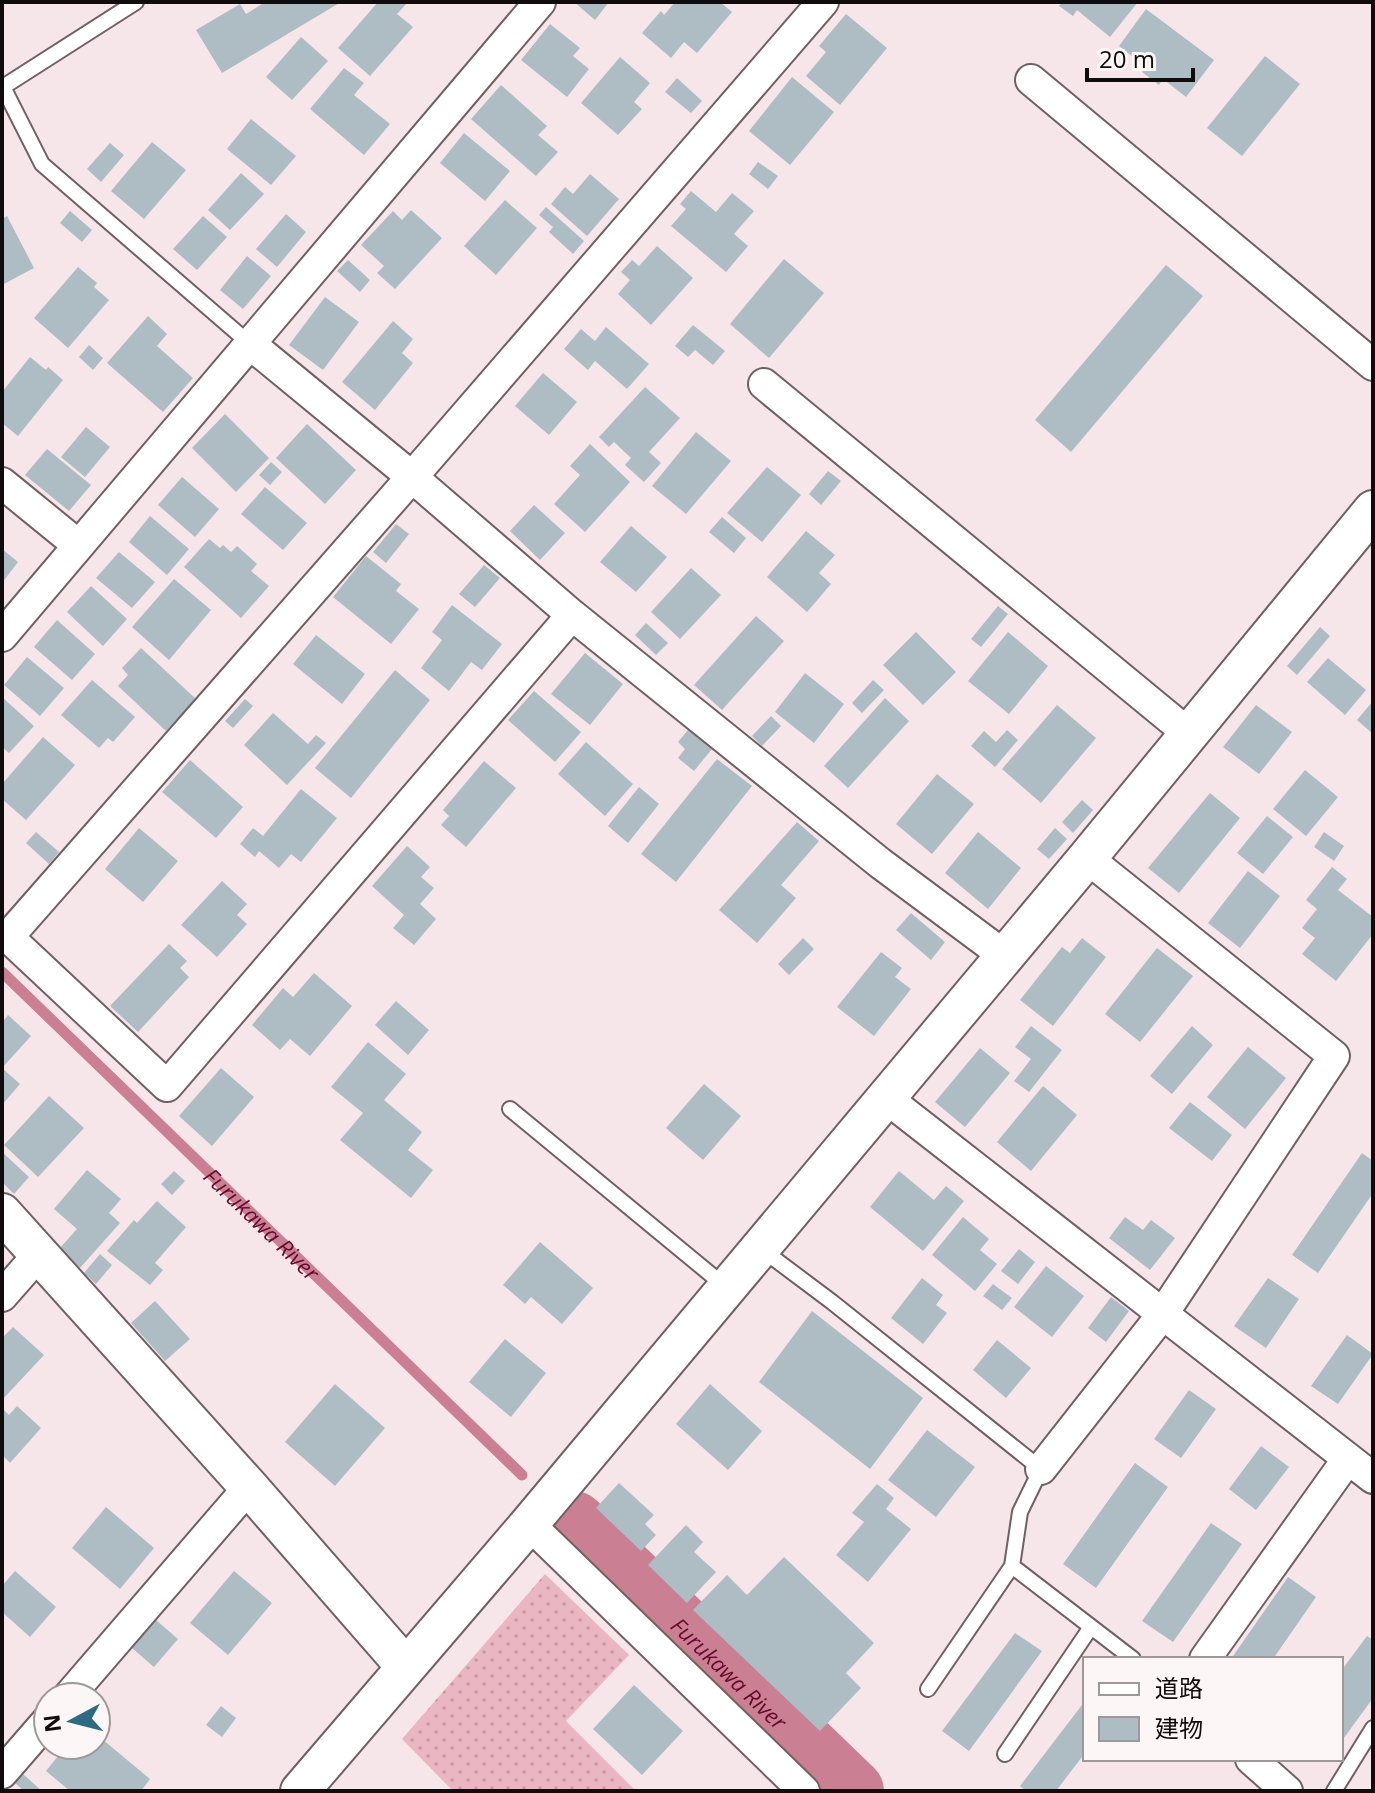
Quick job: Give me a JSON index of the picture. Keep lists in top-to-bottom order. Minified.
{"water":["Furukawa River"],"legend":["道路","建物"],"scale_bar":"20 m","north":"left"}
